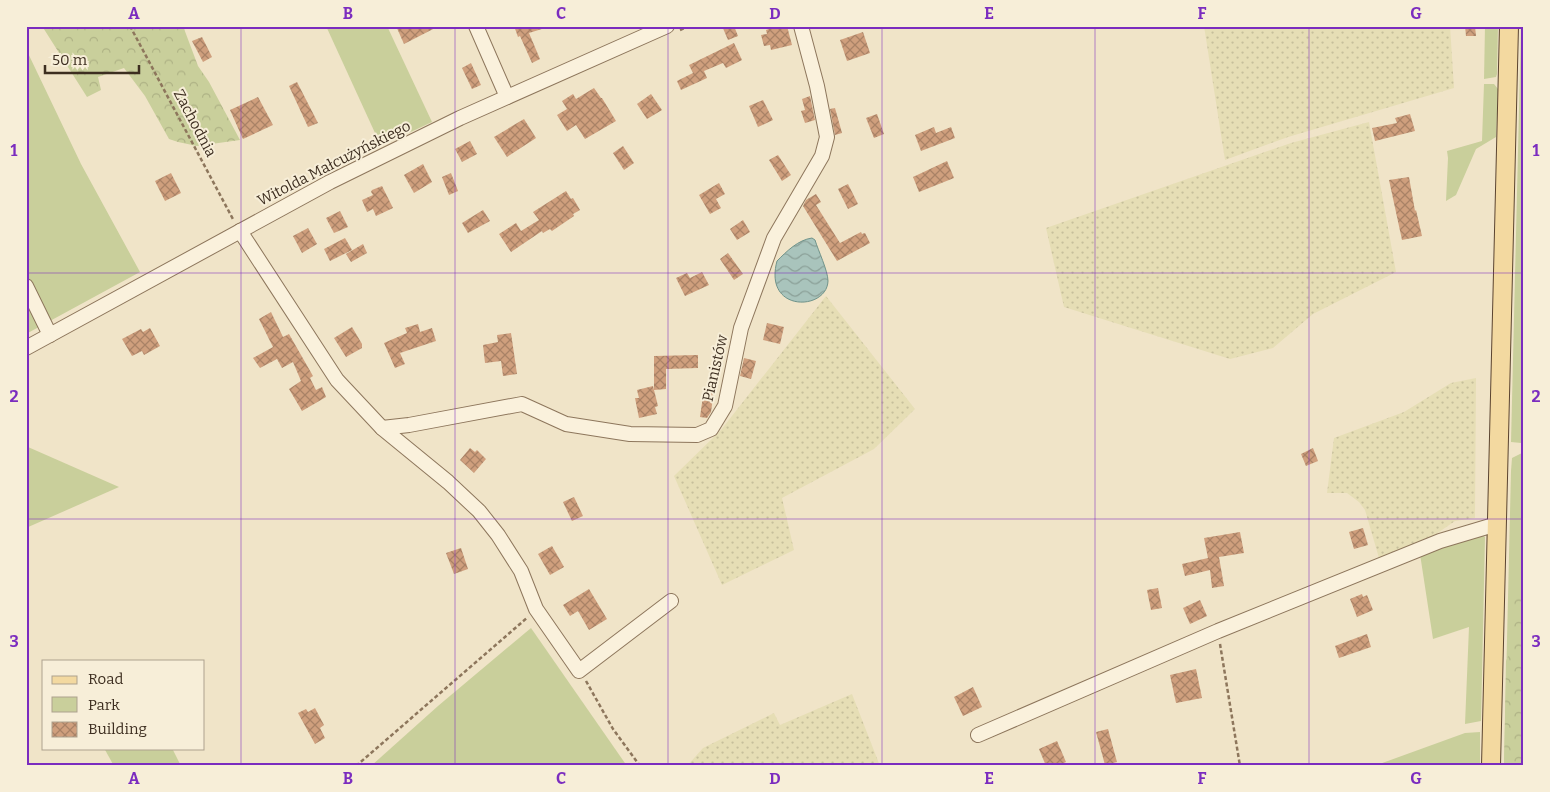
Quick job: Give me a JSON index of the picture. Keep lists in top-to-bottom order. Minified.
{"streets":{"street":["Witolda Małcużyńskiego","Pianistów"],"path":["Zachodnia"]},"crossings":[["Zachodnia","Witolda Małcużyńskiego"]],"legend":["Road","Park","Building"],"scale_bar":"50 m","grid":{"columns":["A","B","C","D","E","F","G"],"rows":["1","2","3"]}}
